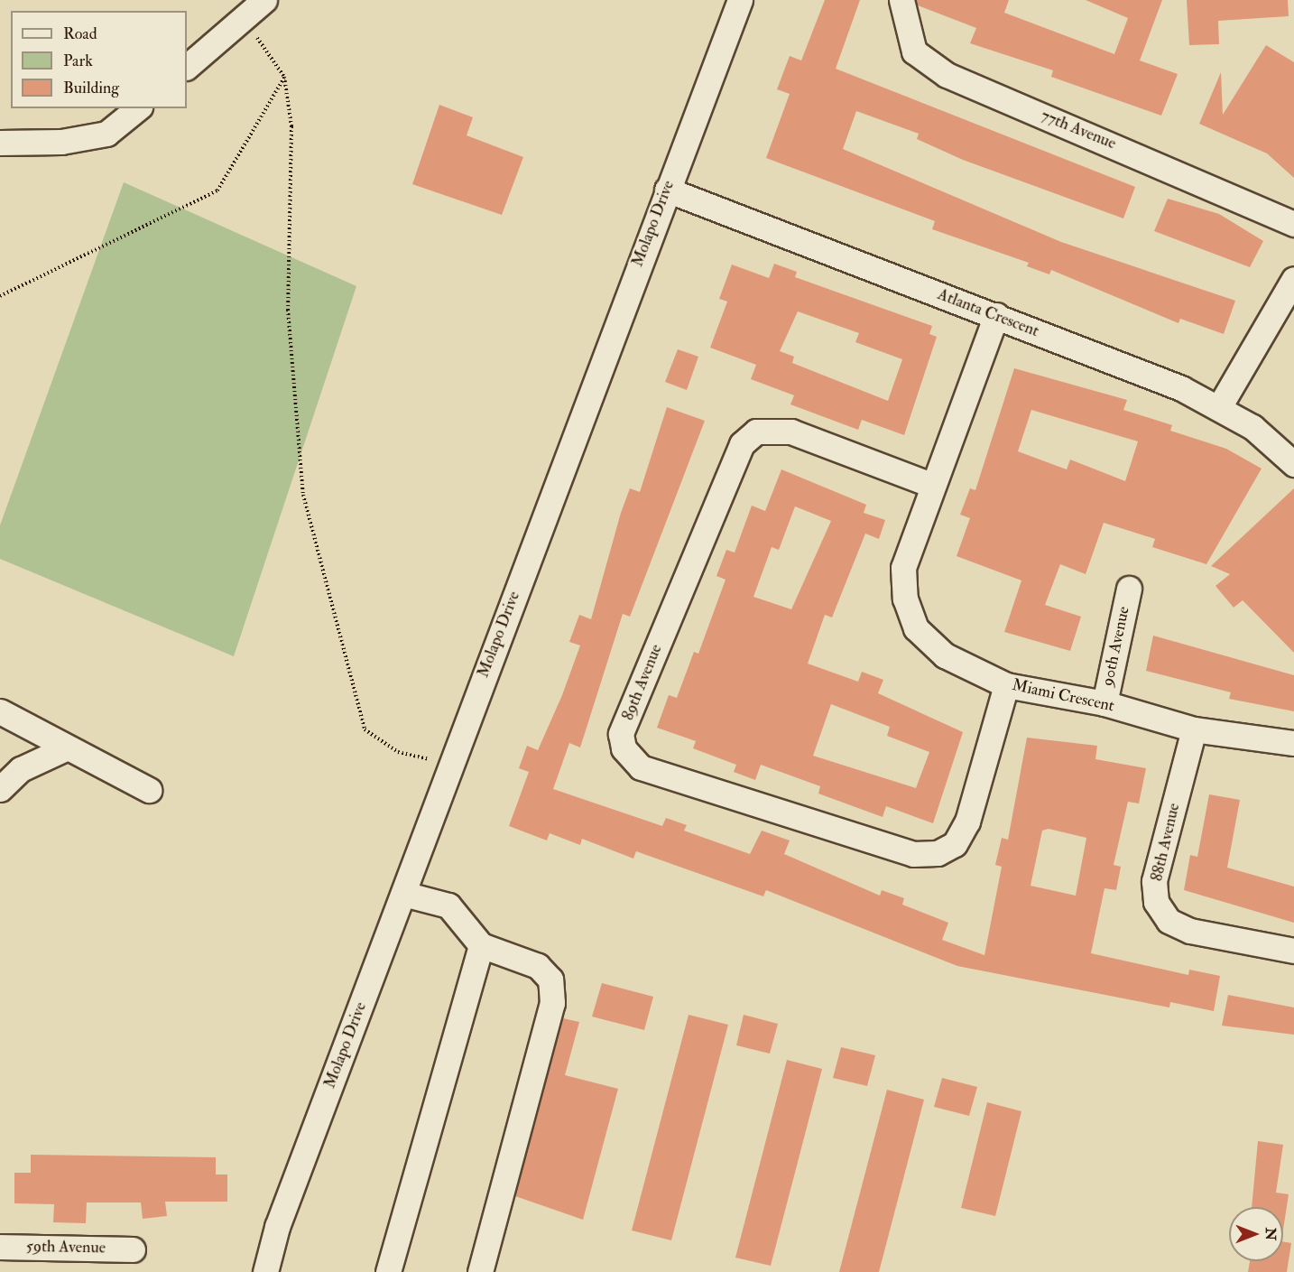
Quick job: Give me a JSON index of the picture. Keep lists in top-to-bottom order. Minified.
{"streets":{"street":["77th Avenue","Molapo Drive","Atlanta Crescent","90th Avenue","89th Avenue","Miami Crescent","88th Avenue","59th Avenue"]},"crossings":[["Molapo Drive","Atlanta Crescent"],["Atlanta Crescent","Miami Crescent"],["90th Avenue","Miami Crescent"],["89th Avenue","Miami Crescent"],["Miami Crescent","88th Avenue"]],"legend":["Road","Park","Building"],"north":"right"}
